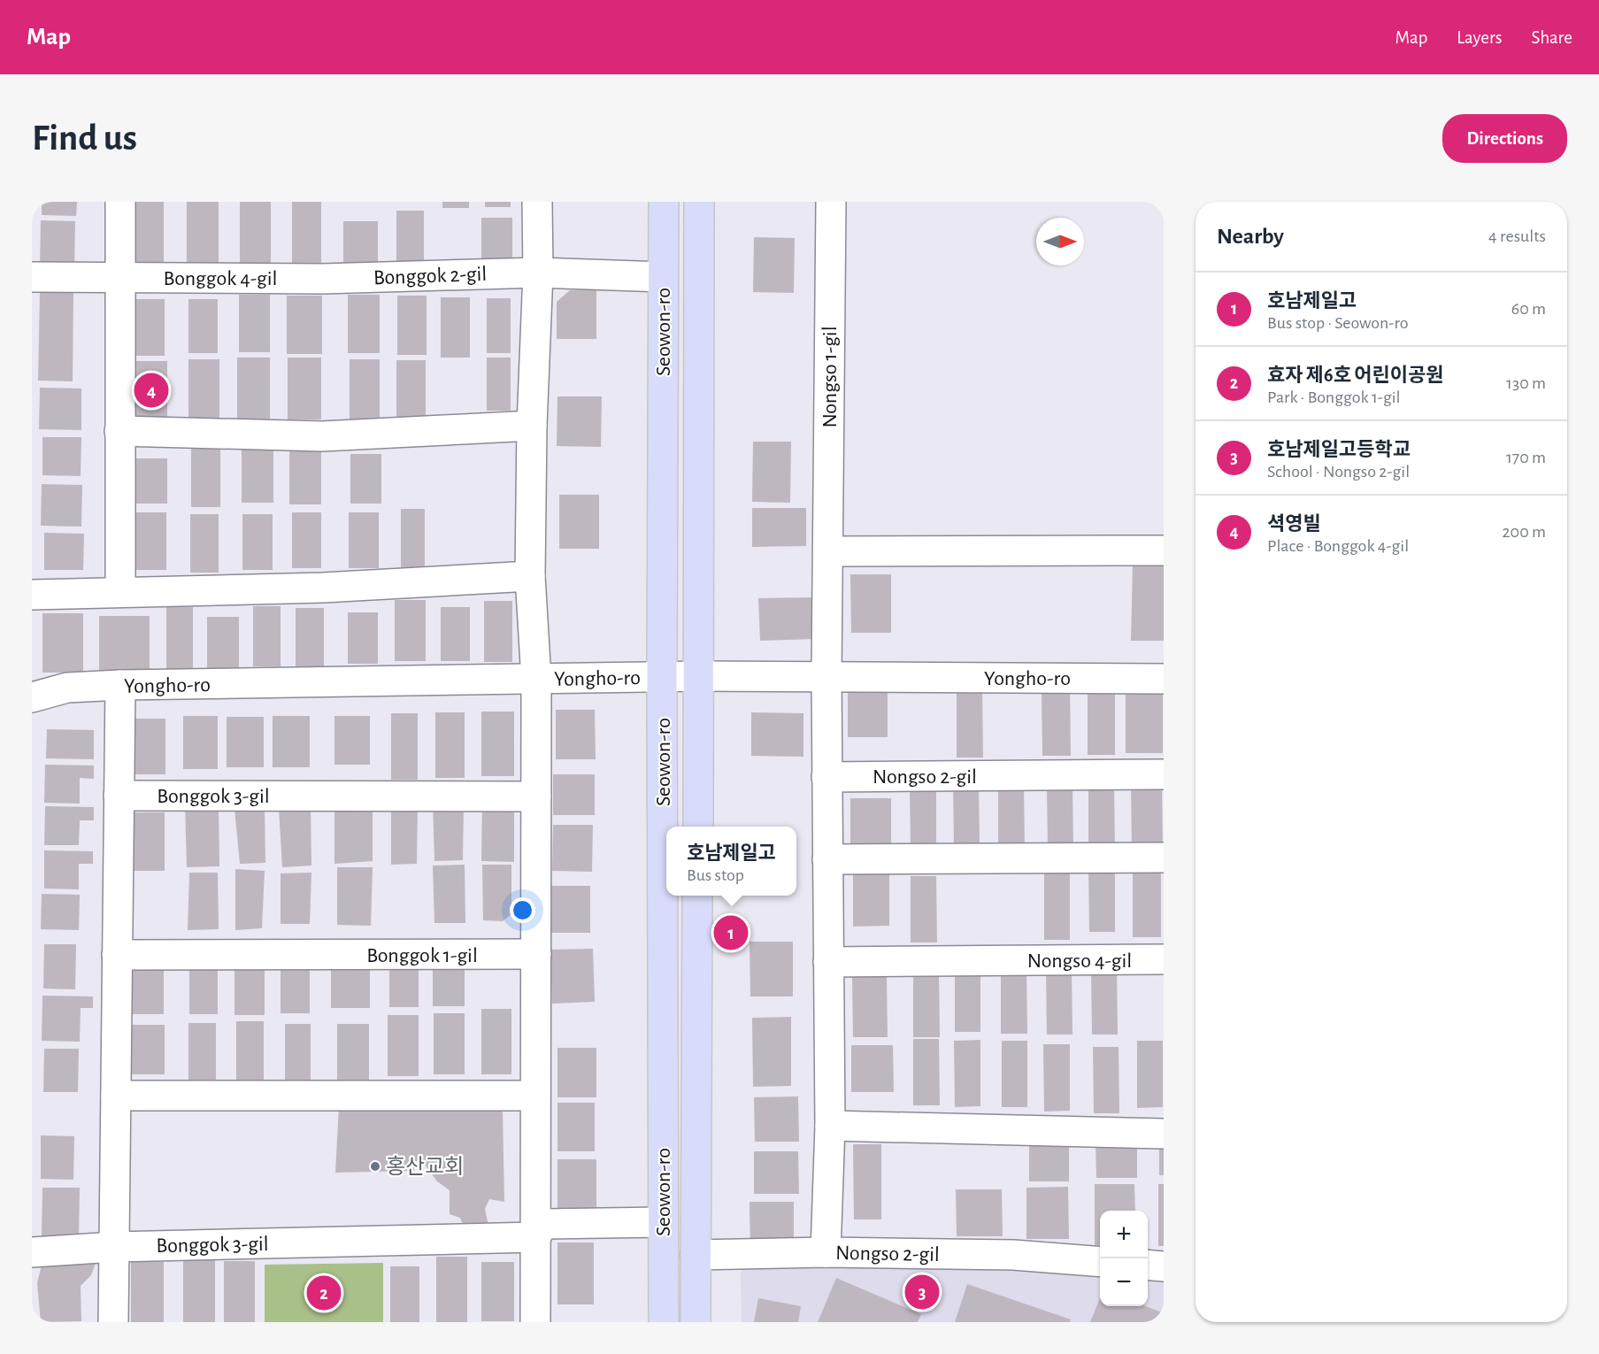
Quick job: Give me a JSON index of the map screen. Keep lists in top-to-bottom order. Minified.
{"streets":{"main road":["Seowon-ro"],"street":["Bonggok 2-gil","Bonggok 4-gil","Nongso 1-gil","Yongho-ro","Nongso 2-gil","Bonggok 3-gil","Bonggok 1-gil","Nongso 4-gil"]},"crossings":[["Bonggok 2-gil","Bonggok 4-gil"],["Bonggok 2-gil","Seowon-ro"],["Seowon-ro","Yongho-ro"],["Nongso 1-gil","Yongho-ro"],["Nongso 1-gil","Nongso 2-gil"],["Yongho-ro","Nongso 2-gil"],["Nongso 2-gil","Nongso 4-gil"]],"places":["홍산교회"],"north":"right","page":{"header":"Map","nav":["Map","Layers","Share"],"buttons":"Directions","title":"Find us","heading":["Nearby","4 results"],"list":[{"mark":"1","name":"호남제일고","note":"Bus stop · Seowon-ro","value":"60 m"},{"mark":"2","name":"효자 제6호 어린이공원","note":"Park · Bonggok 1-gil","value":"130 m"},{"mark":"3","name":"호남제일고등학교","note":"School · Nongso 2-gil","value":"170 m"},{"mark":"4","name":"셕영빌","note":"Place · Bonggok 4-gil","value":"200 m"}],"pins":["4","1","3","2"],"popup":["호남제일고","Bus stop"],"map_buttons":["+","−"]}}
